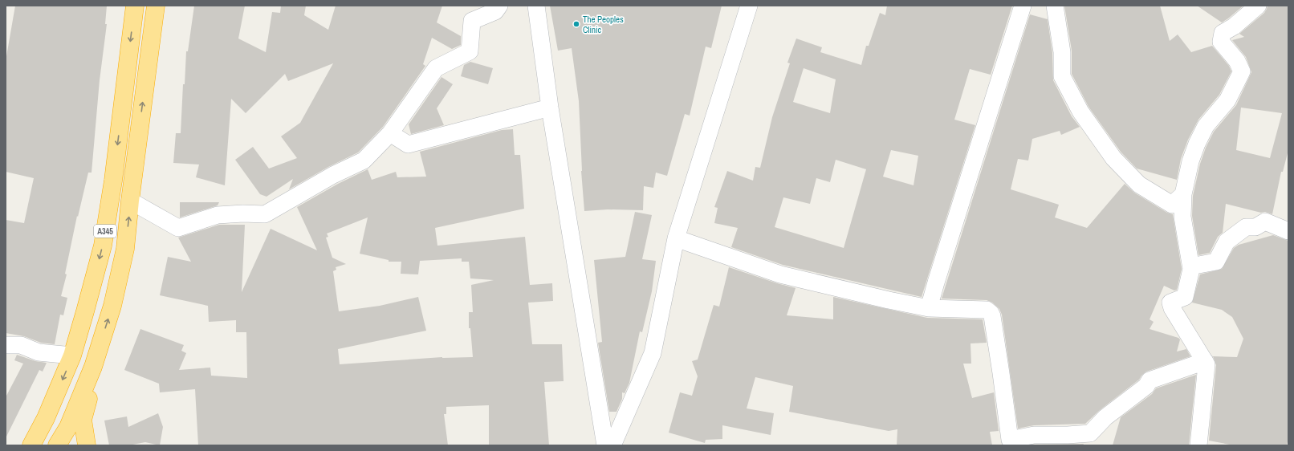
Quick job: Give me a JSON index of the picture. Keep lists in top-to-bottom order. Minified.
{"streets":{"highway":["A345"]},"places":["The Peoples Clinic"]}
